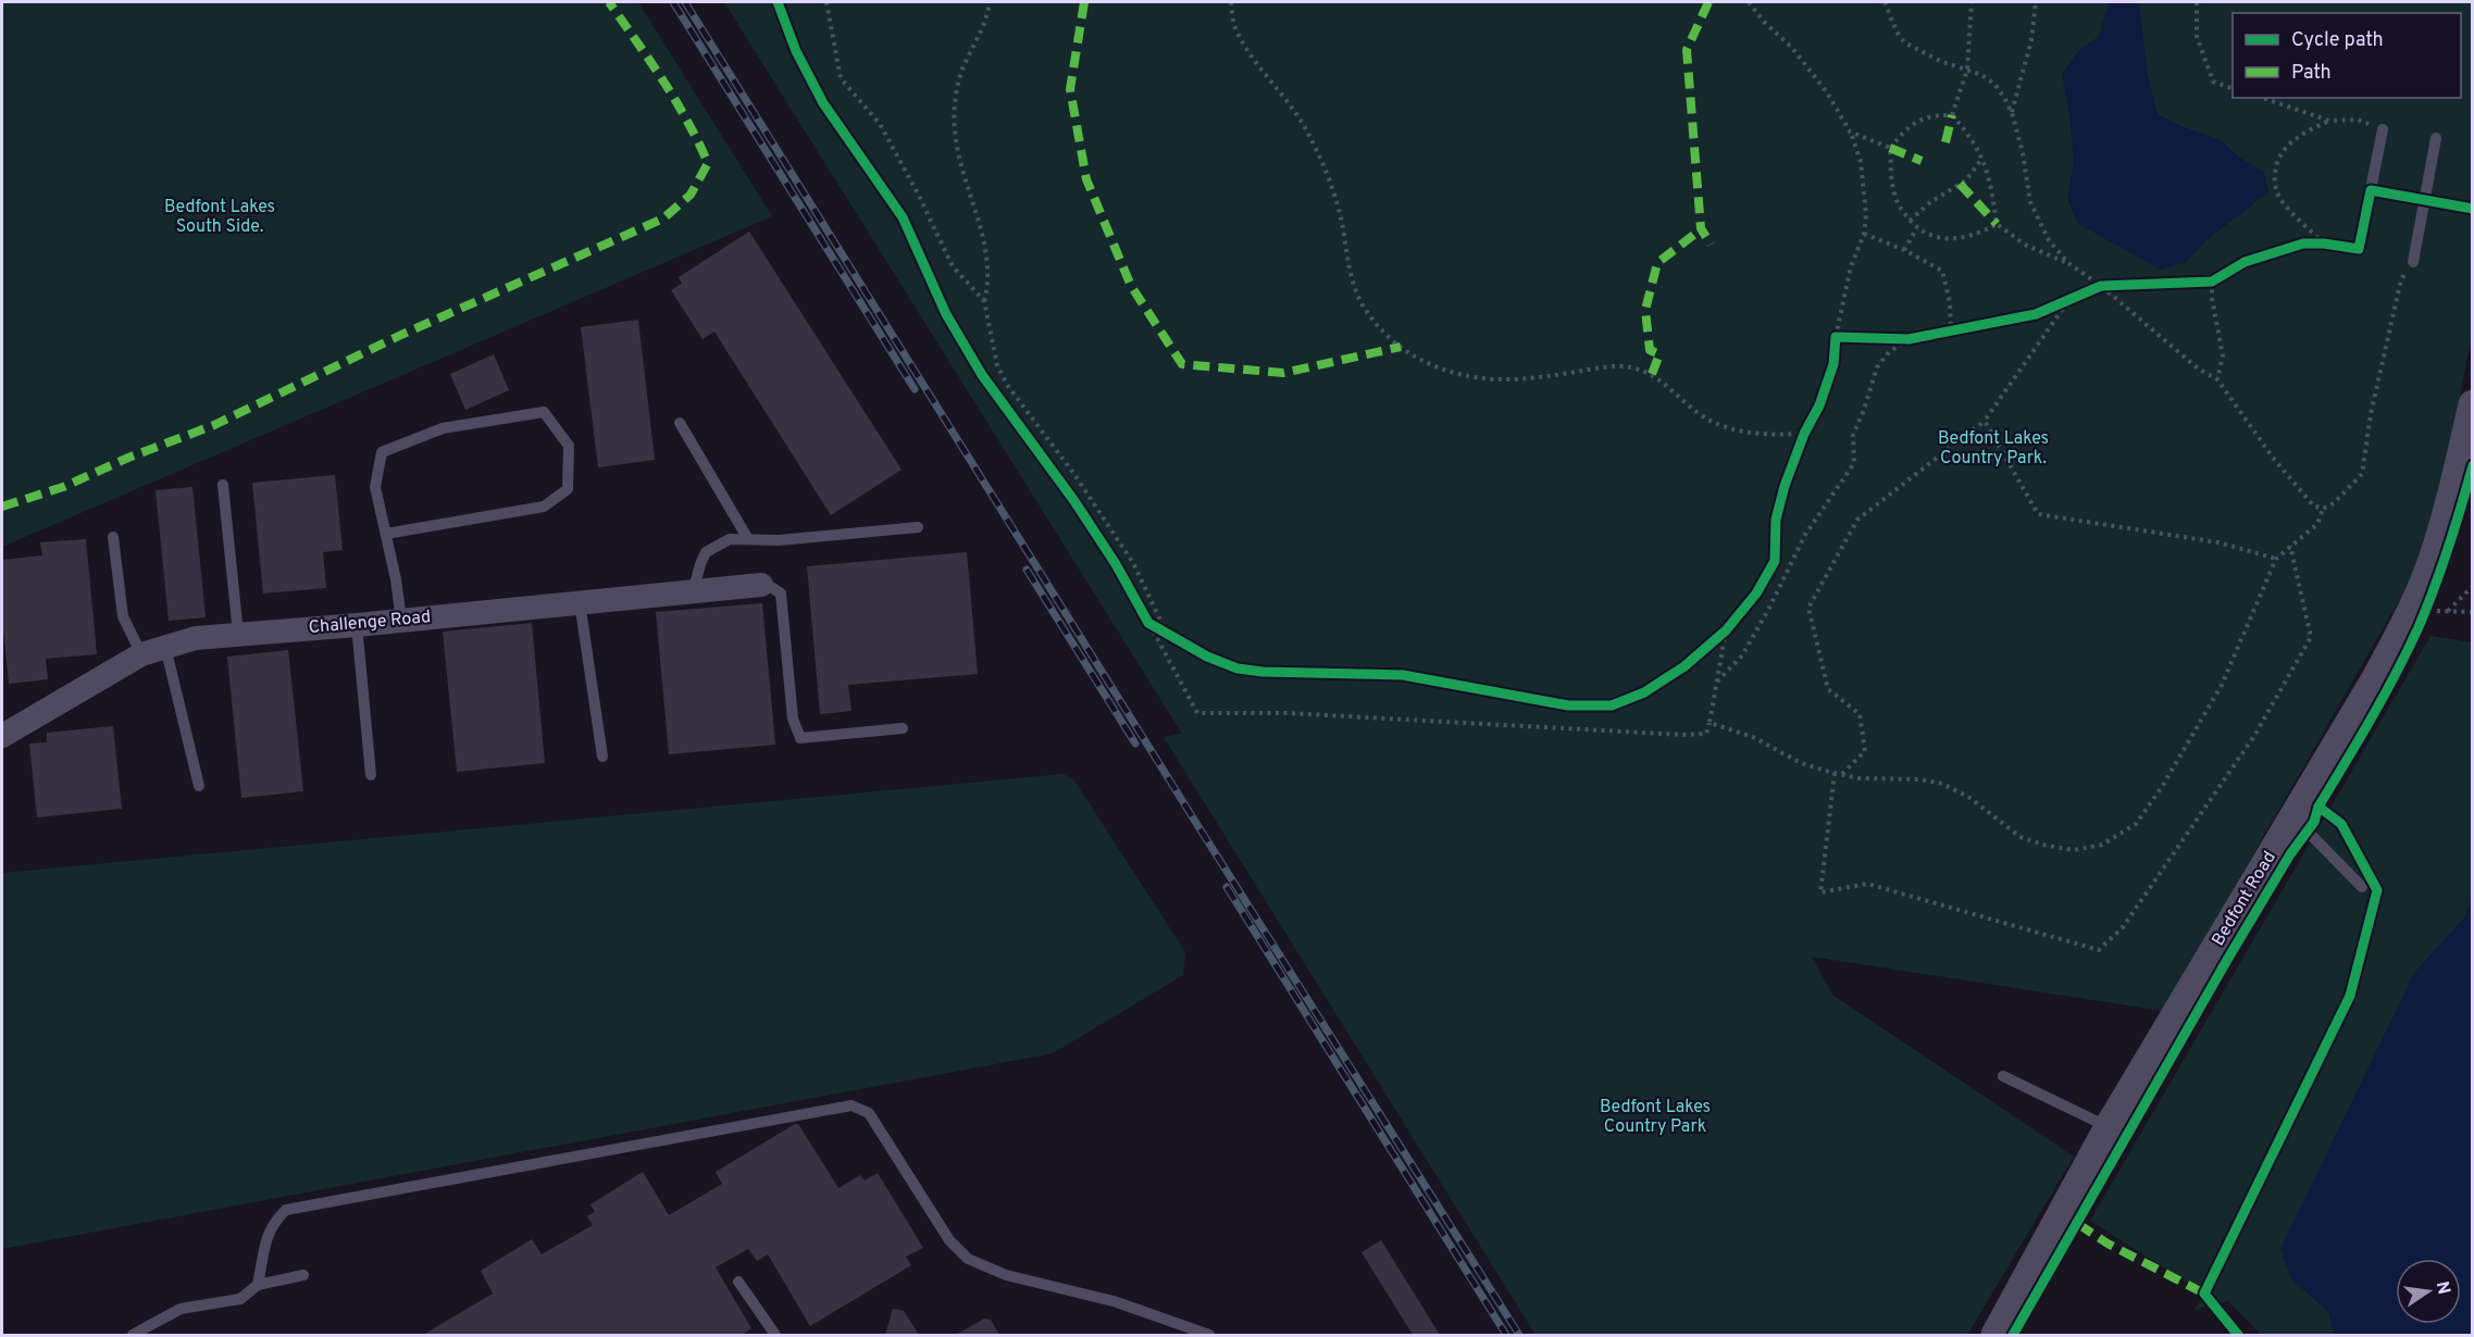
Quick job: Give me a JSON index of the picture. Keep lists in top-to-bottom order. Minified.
{"streets":{"street":["Challenge Road","Bedfont Road"]},"parks":["Bedfont Lakes South Side.","Bedfont Lakes Country Park.","Bedfont Lakes Country Park"],"legend":["Cycle path","Path"],"north":"right"}
